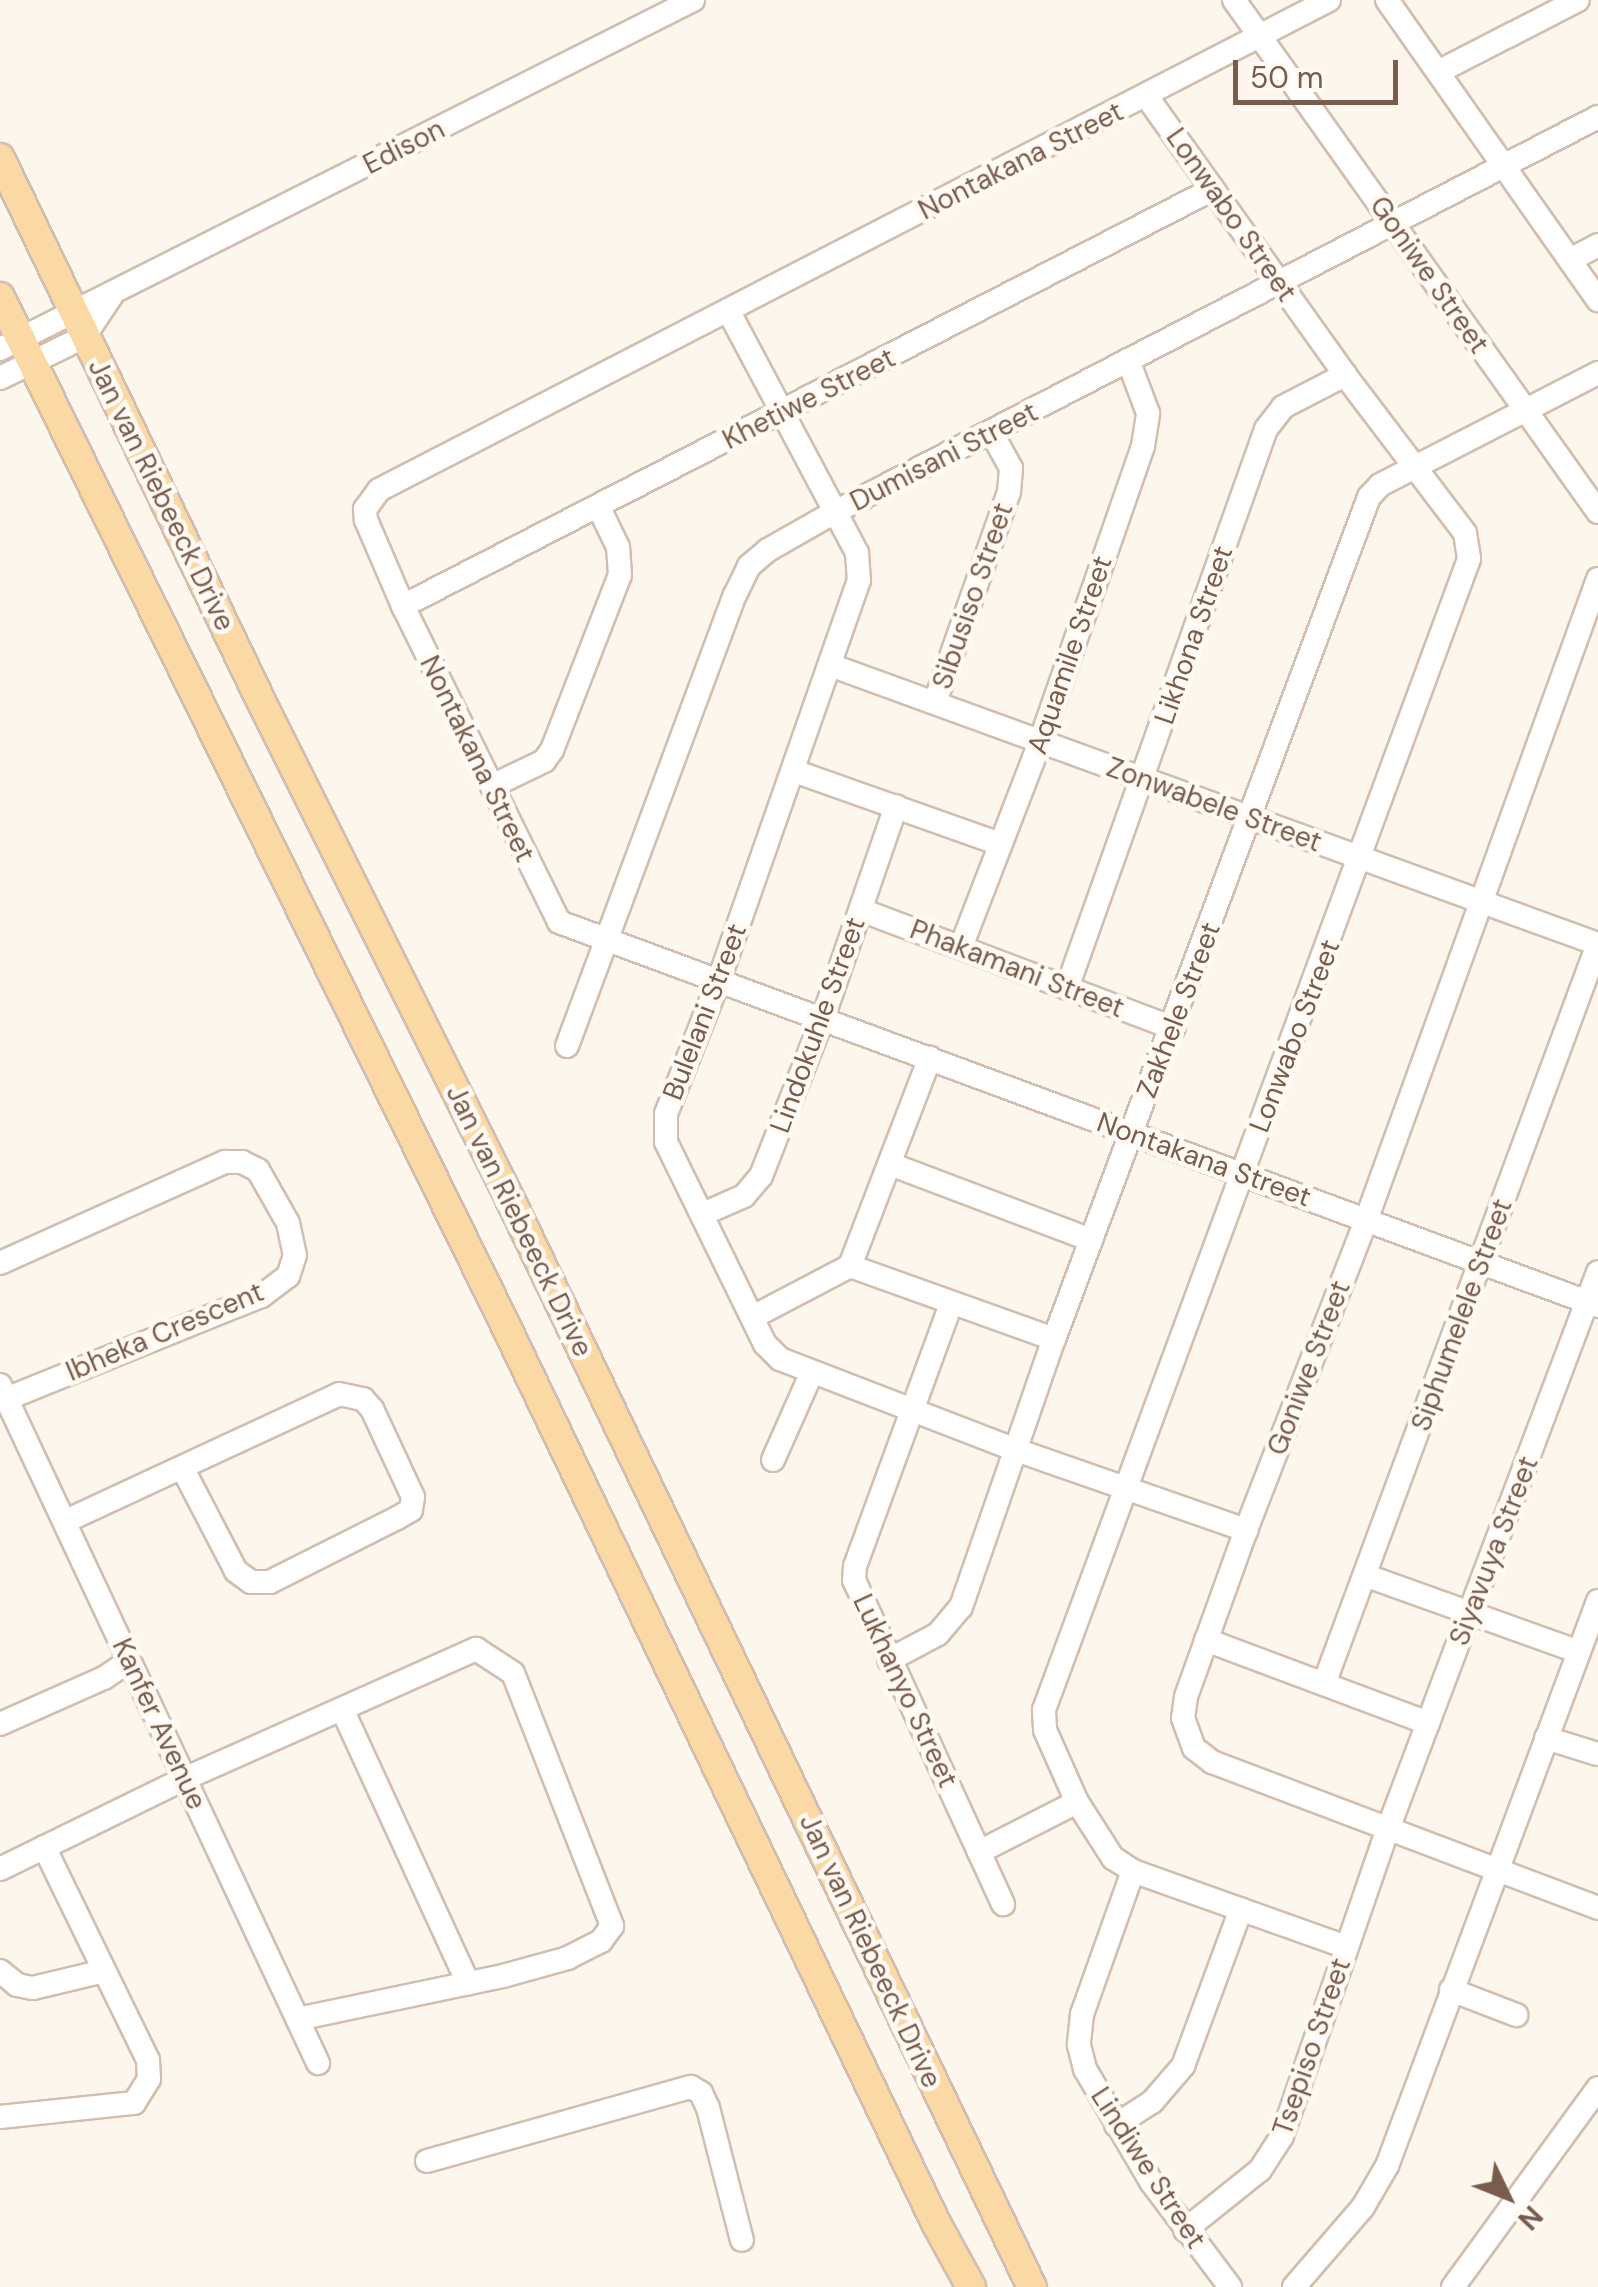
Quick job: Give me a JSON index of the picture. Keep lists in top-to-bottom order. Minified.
{"streets":{"main road":["Jan van Riebeeck Drive"],"street":["Edison","Nontakana Street","Lonwabo Street","Goniwe Street","Khetiwe Street","Dumisani Street","Sibusiso Street","Likhona Street","Aquamile Street","Zonwabele Street","Phakamani Street","Zakhele Street","Bulelani Street","Lindokuhle Street","Siphumelele Street","Ibheka Crescent","Siyavuya Street","Lukhanyo Street","Kanfer Avenue","Tsepiso Street","Lindiwe Street"]},"crossings":[["Edison","Jan van Riebeeck Drive"],["Nontakana Street","Lonwabo Street"],["Nontakana Street","Goniwe Street"],["Nontakana Street","Khetiwe Street"],["Nontakana Street","Dumisani Street"],["Nontakana Street","Zakhele Street"],["Nontakana Street","Bulelani Street"],["Nontakana Street","Lindokuhle Street"],["Nontakana Street","Siphumelele Street"],["Nontakana Street","Siyavuya Street"],["Lonwabo Street","Khetiwe Street"],["Lonwabo Street","Dumisani Street"],["Lonwabo Street","Likhona Street"],["Lonwabo Street","Zonwabele Street"],["Lonwabo Street","Zakhele Street"],["Lonwabo Street","Bulelani Street"],["Lonwabo Street","Tsepiso Street"],["Lonwabo Street","Lindiwe Street"],["Goniwe Street","Dumisani Street"],["Goniwe Street","Zonwabele Street"],["Goniwe Street","Zakhele Street"],["Goniwe Street","Bulelani Street"],["Goniwe Street","Siyavuya Street"],["Goniwe Street","Tsepiso Street"],["Khetiwe Street","Bulelani Street"],["Dumisani Street","Sibusiso Street"],["Dumisani Street","Aquamile Street"],["Dumisani Street","Bulelani Street"],["Sibusiso Street","Zonwabele Street"],["Likhona Street","Zonwabele Street"],["Likhona Street","Phakamani Street"],["Aquamile Street","Zonwabele Street"],["Aquamile Street","Phakamani Street"],["Zonwabele Street","Zakhele Street"],["Zonwabele Street","Bulelani Street"],["Zonwabele Street","Siphumelele Street"],["Phakamani Street","Zakhele Street"],["Phakamani Street","Lindokuhle Street"],["Zakhele Street","Bulelani Street"],["Zakhele Street","Lukhanyo Street"],["Bulelani Street","Lindokuhle Street"],["Bulelani Street","Lukhanyo Street"],["Ibheka Crescent","Kanfer Avenue"],["Siyavuya Street","Tsepiso Street"],["Tsepiso Street","Lindiwe Street"]],"scale_bar":"50 m","north":"bottom right"}
